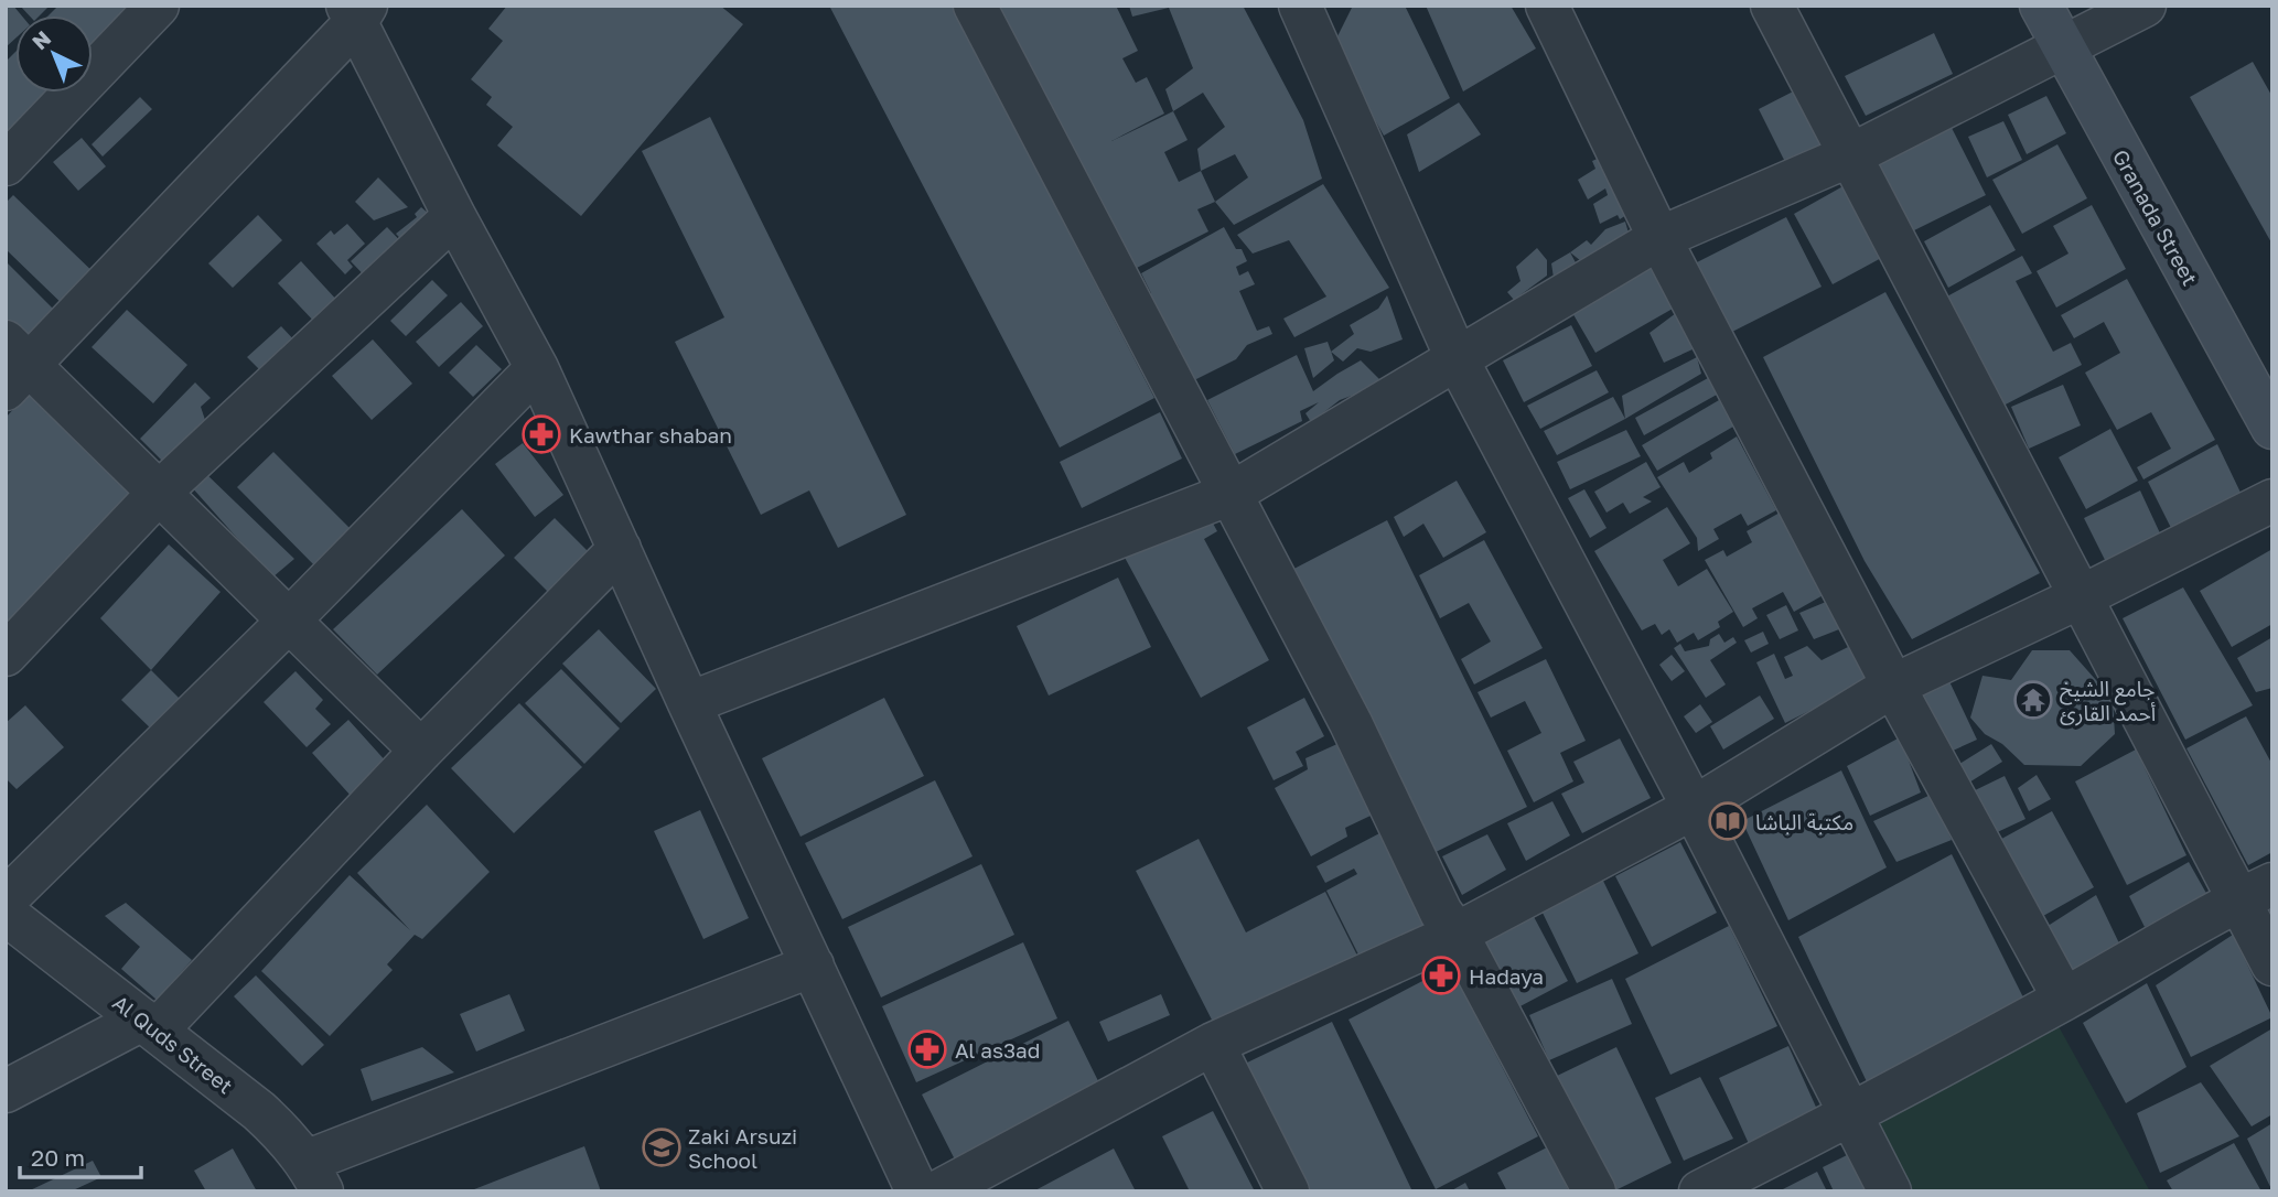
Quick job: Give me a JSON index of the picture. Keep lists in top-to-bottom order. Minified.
{"streets":{"main road":["Granada Street"],"street":["Al Quds Street"]},"places":{"pharmacy":["Kawthar shaban","Hadaya","Al as3ad"],"temple":["جامع الشيخ أحمد القارئ"],"library":["مكتبة الباشا"],"school or university":["Zaki Arsuzi School"]},"scale_bar":"20 m","north":"top left"}
